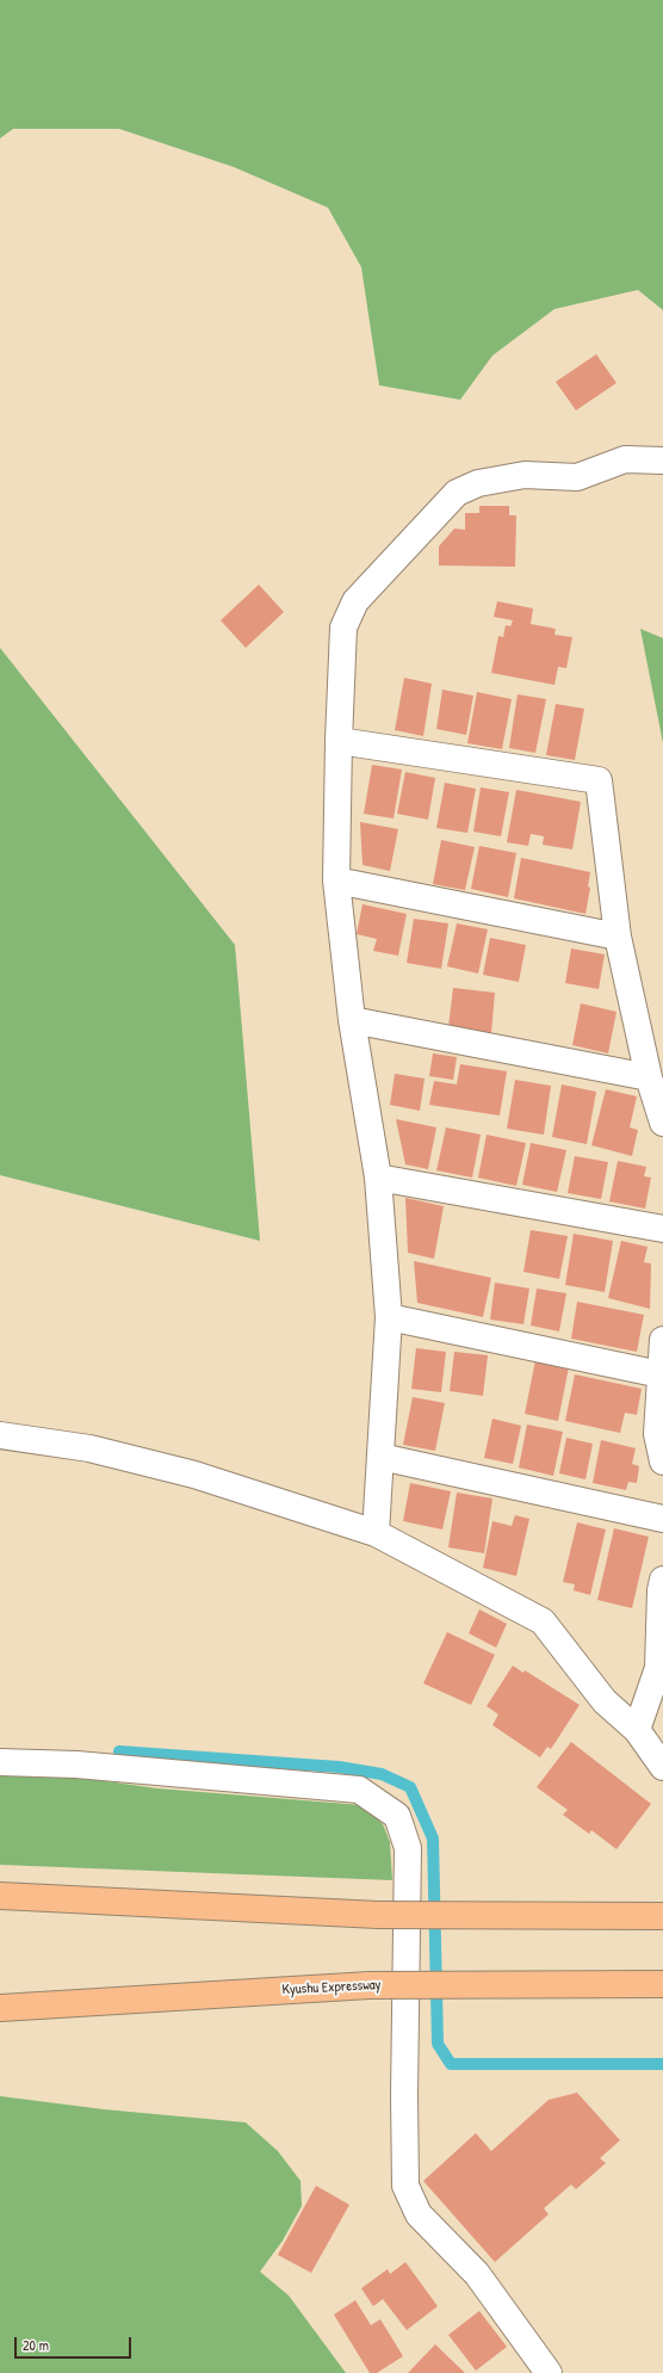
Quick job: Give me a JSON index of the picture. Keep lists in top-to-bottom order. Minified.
{"streets":{"highway":["Kyushu Expressway"]},"scale_bar":"20 m"}
